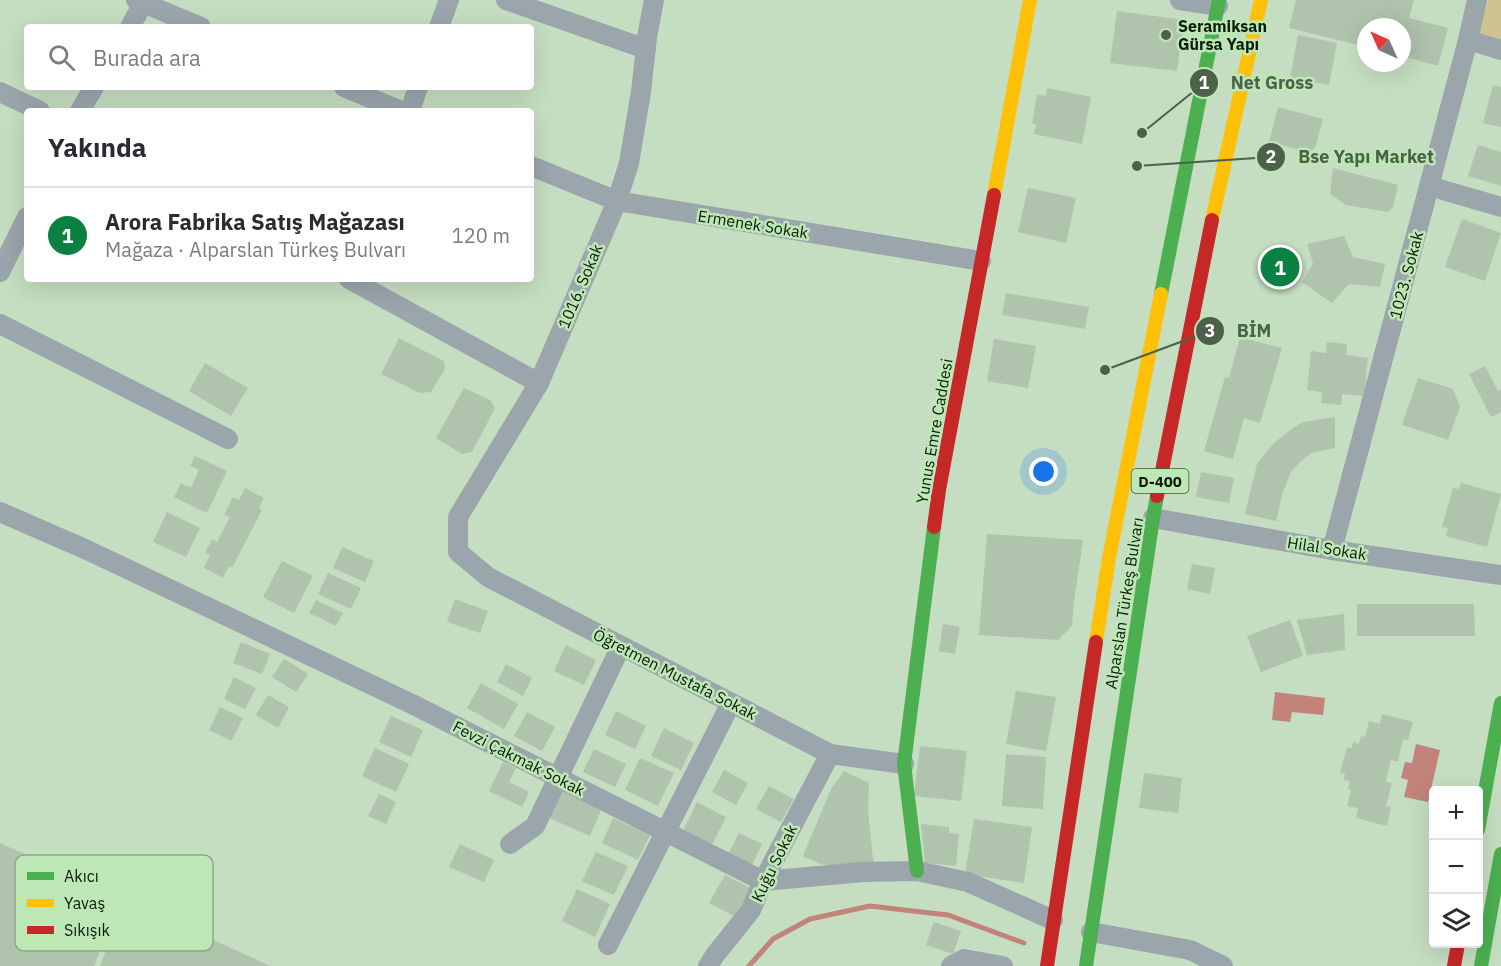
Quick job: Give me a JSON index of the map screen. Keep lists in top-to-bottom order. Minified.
{"streets":{"main road":["Yunus Emre Caddesi","D-400","Alparslan Türkeş Bulvarı"],"street":["Ermenek Sokak","1023. Sokak","1016. Sokak","Hilal Sokak","Öğretmen Mustafa Sokak","Fevzi Çakmak Sokak","Kuğu Sokak"]},"crossings":[["Ermenek Sokak","1016. Sokak"],["Ermenek Sokak","Yunus Emre Caddesi"],["1023. Sokak","Hilal Sokak"],["1016. Sokak","Öğretmen Mustafa Sokak"],["Yunus Emre Caddesi","Öğretmen Mustafa Sokak"],["Hilal Sokak","Alparslan Türkeş Bulvarı"],["Öğretmen Mustafa Sokak","Kuğu Sokak"],["Fevzi Çakmak Sokak","Kuğu Sokak"]],"places":["Seramiksan Gürsa Yapı","Net Gross","Bse Yapı Market","BİM"],"legend":["Akıcı","Yavaş","Sıkışık"],"north":"top left","page":{"search":"Burada ara","heading":"Yakında","list":[{"mark":"1","name":"Arora Fabrika Satış Mağazası","note":"Mağaza · Alparslan Türkeş Bulvarı","value":"120 m"}],"pins":"1","map_buttons":["+","−"]}}
